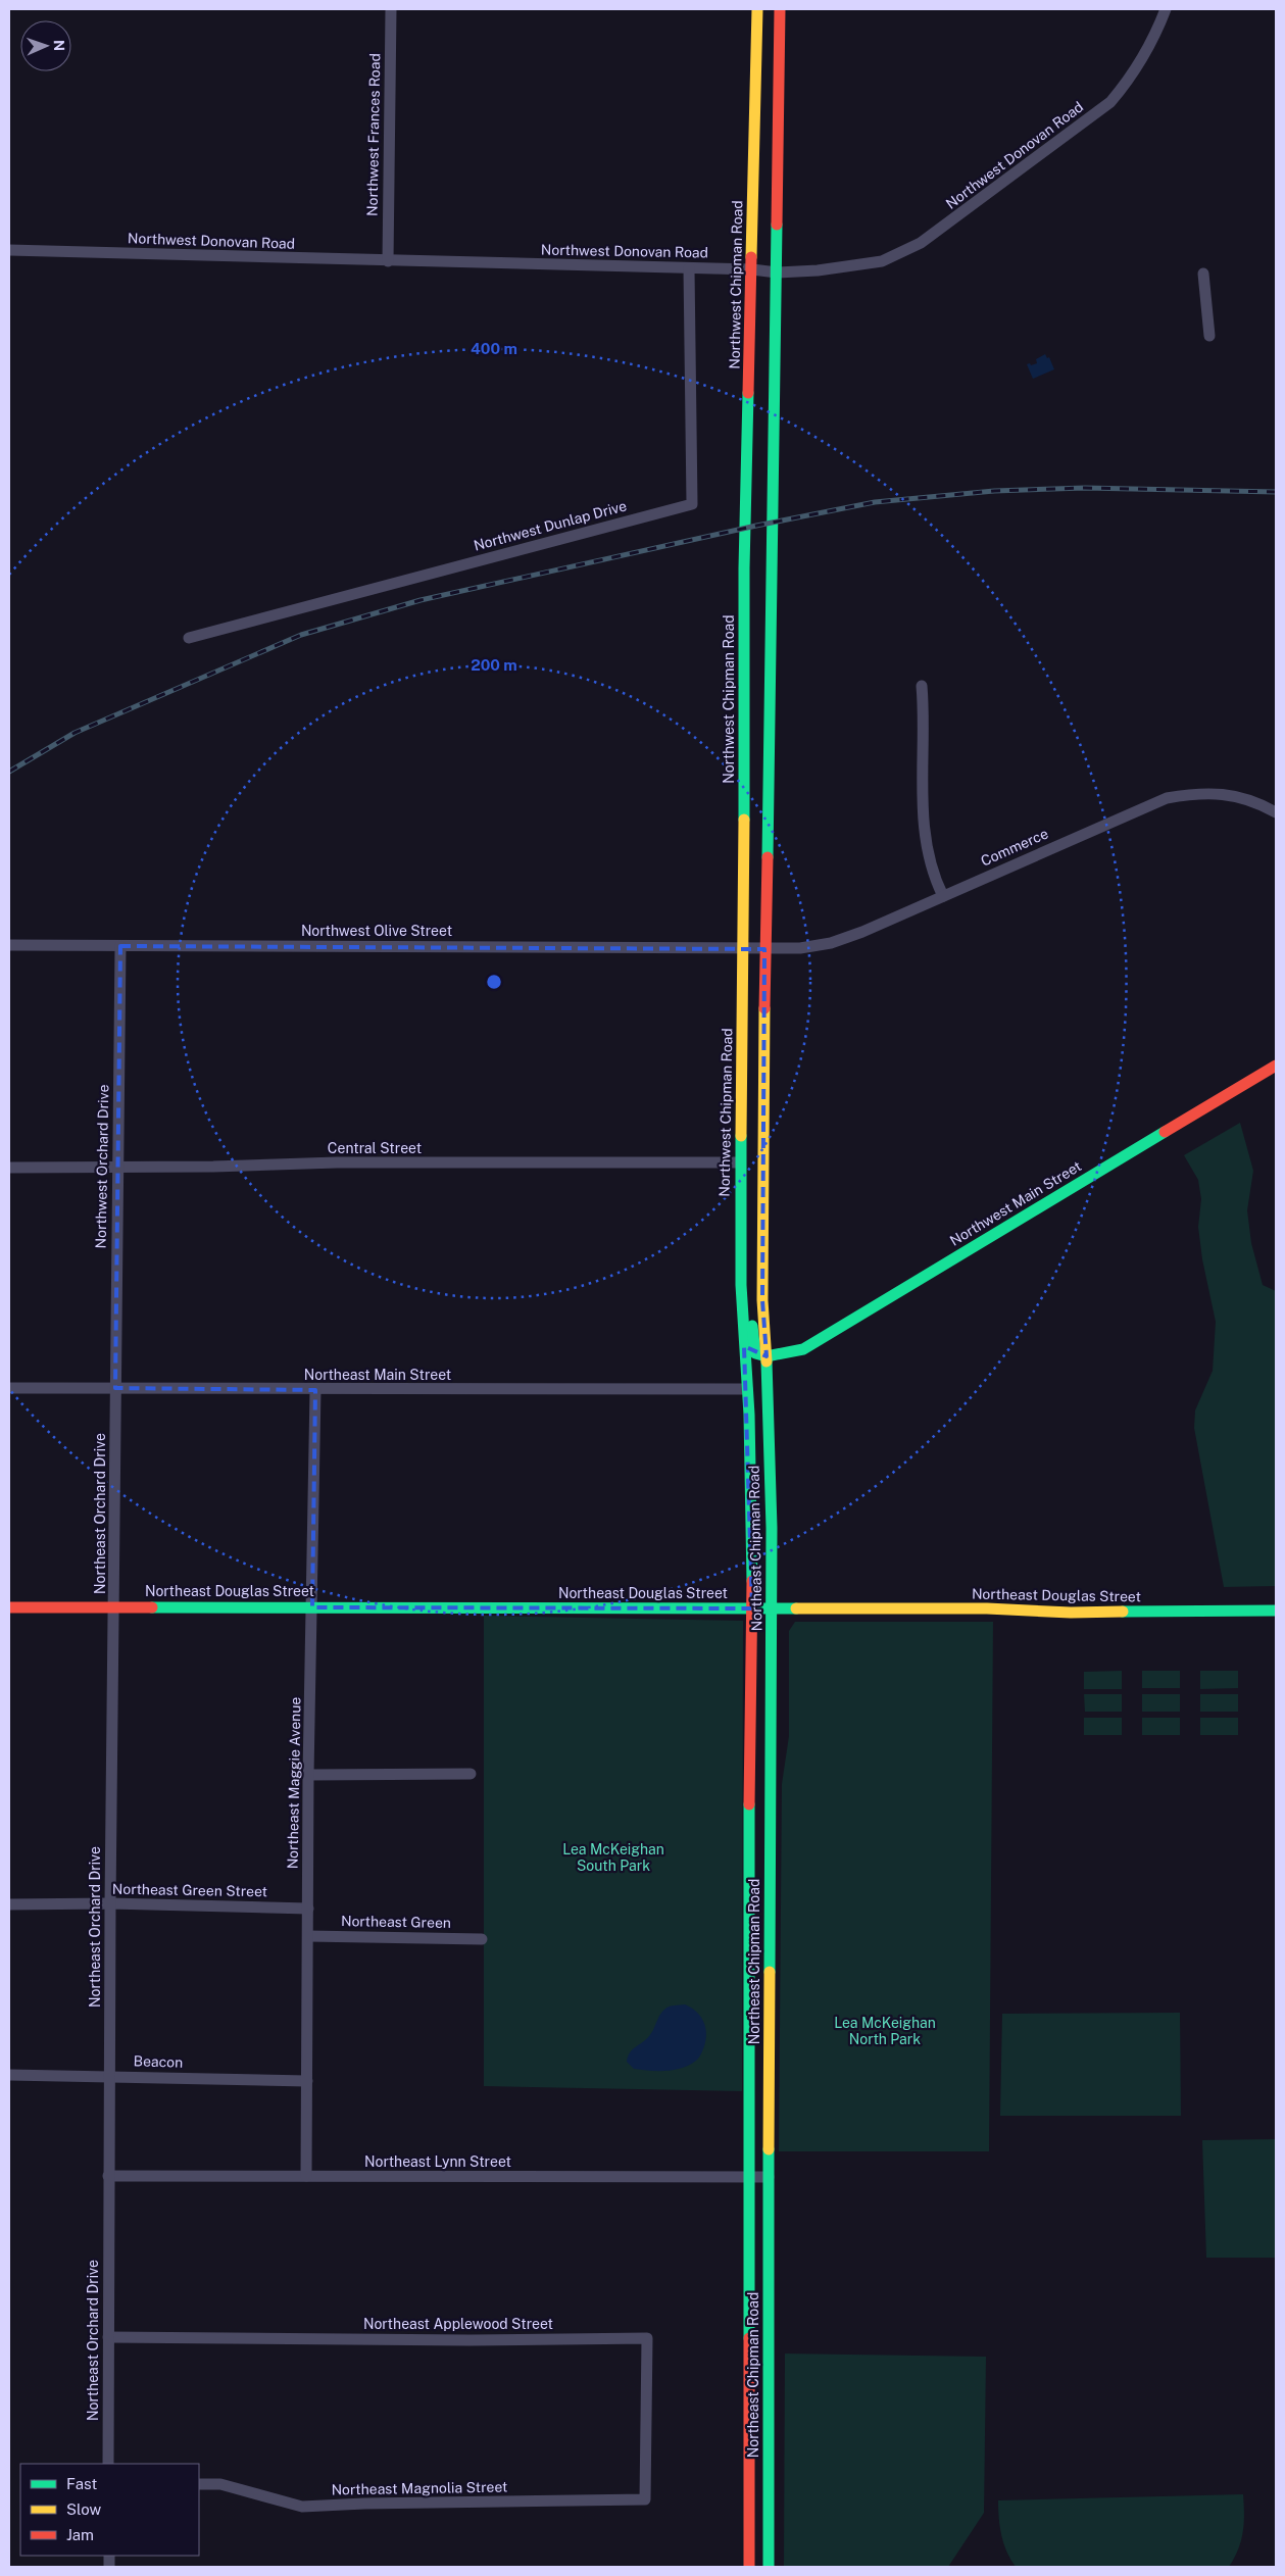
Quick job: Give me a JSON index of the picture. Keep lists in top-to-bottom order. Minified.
{"streets":{"main road":["Northwest Chipman Road","Northwest Main Street","Northeast Chipman Road","Northeast Douglas Street"],"street":["Northwest Frances Road","Northwest Donovan Road","Northwest Dunlap Drive","Commerce","Northwest Olive Street","Central Street","Northwest Orchard Drive","Northeast Main Street","Northeast Orchard Drive","Northeast Maggie Avenue","Northeast Green Street","Northeast Green","Beacon","Northeast Lynn Street","Northeast Applewood Street","Northeast Magnolia Street"]},"crossings":[["Northwest Frances Road","Northwest Donovan Road"],["Northwest Donovan Road","Northwest Chipman Road"],["Northwest Donovan Road","Northwest Dunlap Drive"],["Northwest Chipman Road","Northwest Olive Street"],["Northwest Chipman Road","Central Street"],["Northwest Chipman Road","Northeast Main Street"],["Northwest Chipman Road","Northeast Chipman Road"],["Commerce","Northwest Olive Street"],["Northwest Olive Street","Northwest Orchard Drive"],["Central Street","Northwest Orchard Drive"],["Northwest Orchard Drive","Northeast Main Street"],["Northwest Orchard Drive","Northeast Orchard Drive"],["Northwest Main Street","Northeast Chipman Road"],["Northeast Main Street","Northeast Orchard Drive"],["Northeast Main Street","Northeast Chipman Road"],["Northeast Main Street","Northeast Maggie Avenue"],["Northeast Orchard Drive","Northeast Douglas Street"],["Northeast Orchard Drive","Northeast Green Street"],["Northeast Orchard Drive","Beacon"],["Northeast Orchard Drive","Northeast Lynn Street"],["Northeast Orchard Drive","Northeast Applewood Street"],["Northeast Chipman Road","Northeast Douglas Street"],["Northeast Chipman Road","Northeast Lynn Street"],["Northeast Douglas Street","Northeast Maggie Avenue"],["Northeast Maggie Avenue","Northeast Green Street"],["Northeast Maggie Avenue","Northeast Green"],["Northeast Maggie Avenue","Beacon"],["Northeast Maggie Avenue","Northeast Lynn Street"],["Northeast Applewood Street","Northeast Magnolia Street"]],"parks":["Lea McKeighan South Park","Lea McKeighan North Park"],"legend":["Fast","Slow","Jam"],"north":"right","rings":["400 m","200 m"]}
